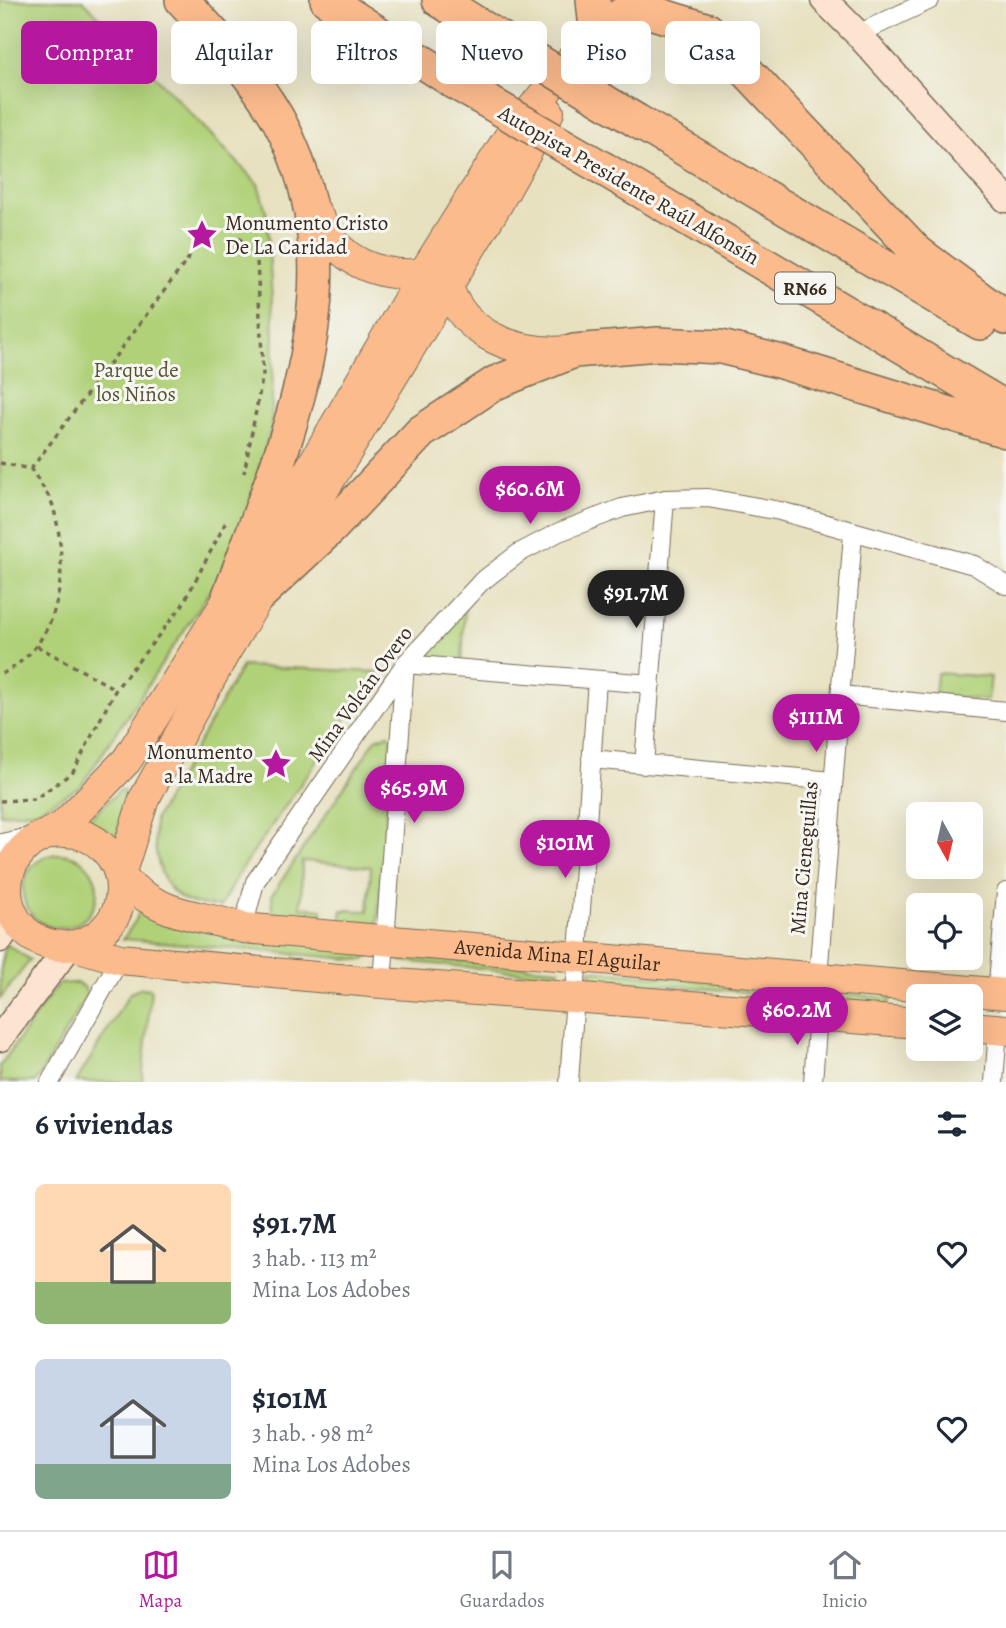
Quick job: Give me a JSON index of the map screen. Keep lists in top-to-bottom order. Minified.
{"streets":{"highway":["Autopista Presidente Raúl Alfonsín","RN66"],"main road":["Avenida Mina El Aguilar"],"street":["Mina Volcán Overo","Mina Cieneguillas"]},"crossings":[["Mina Volcán Overo","Mina Cieneguillas"],["Mina Volcán Overo","Avenida Mina El Aguilar"],["Mina Cieneguillas","Avenida Mina El Aguilar"]],"parks":["Parque de los Niños"],"places":{"place":["Monumento Cristo De La Caridad","Monumento a la Madre"]},"north":"bottom","page":{"chip":["Comprar","Alquilar","Filtros","Nuevo","Piso","Casa"],"price":["$60.6M","$91.7M","$111M","$65.9M","$101M","$60.2M"],"heading":"6 viviendas","list":[{"name":"$91.7M","note":"3 hab. · 113 m² · Mina Los Adobes"},{"name":"$101M","note":"3 hab. · 98 m² · Mina Los Adobes"}],"tabs":["Mapa","Guardados","Inicio"]}}
